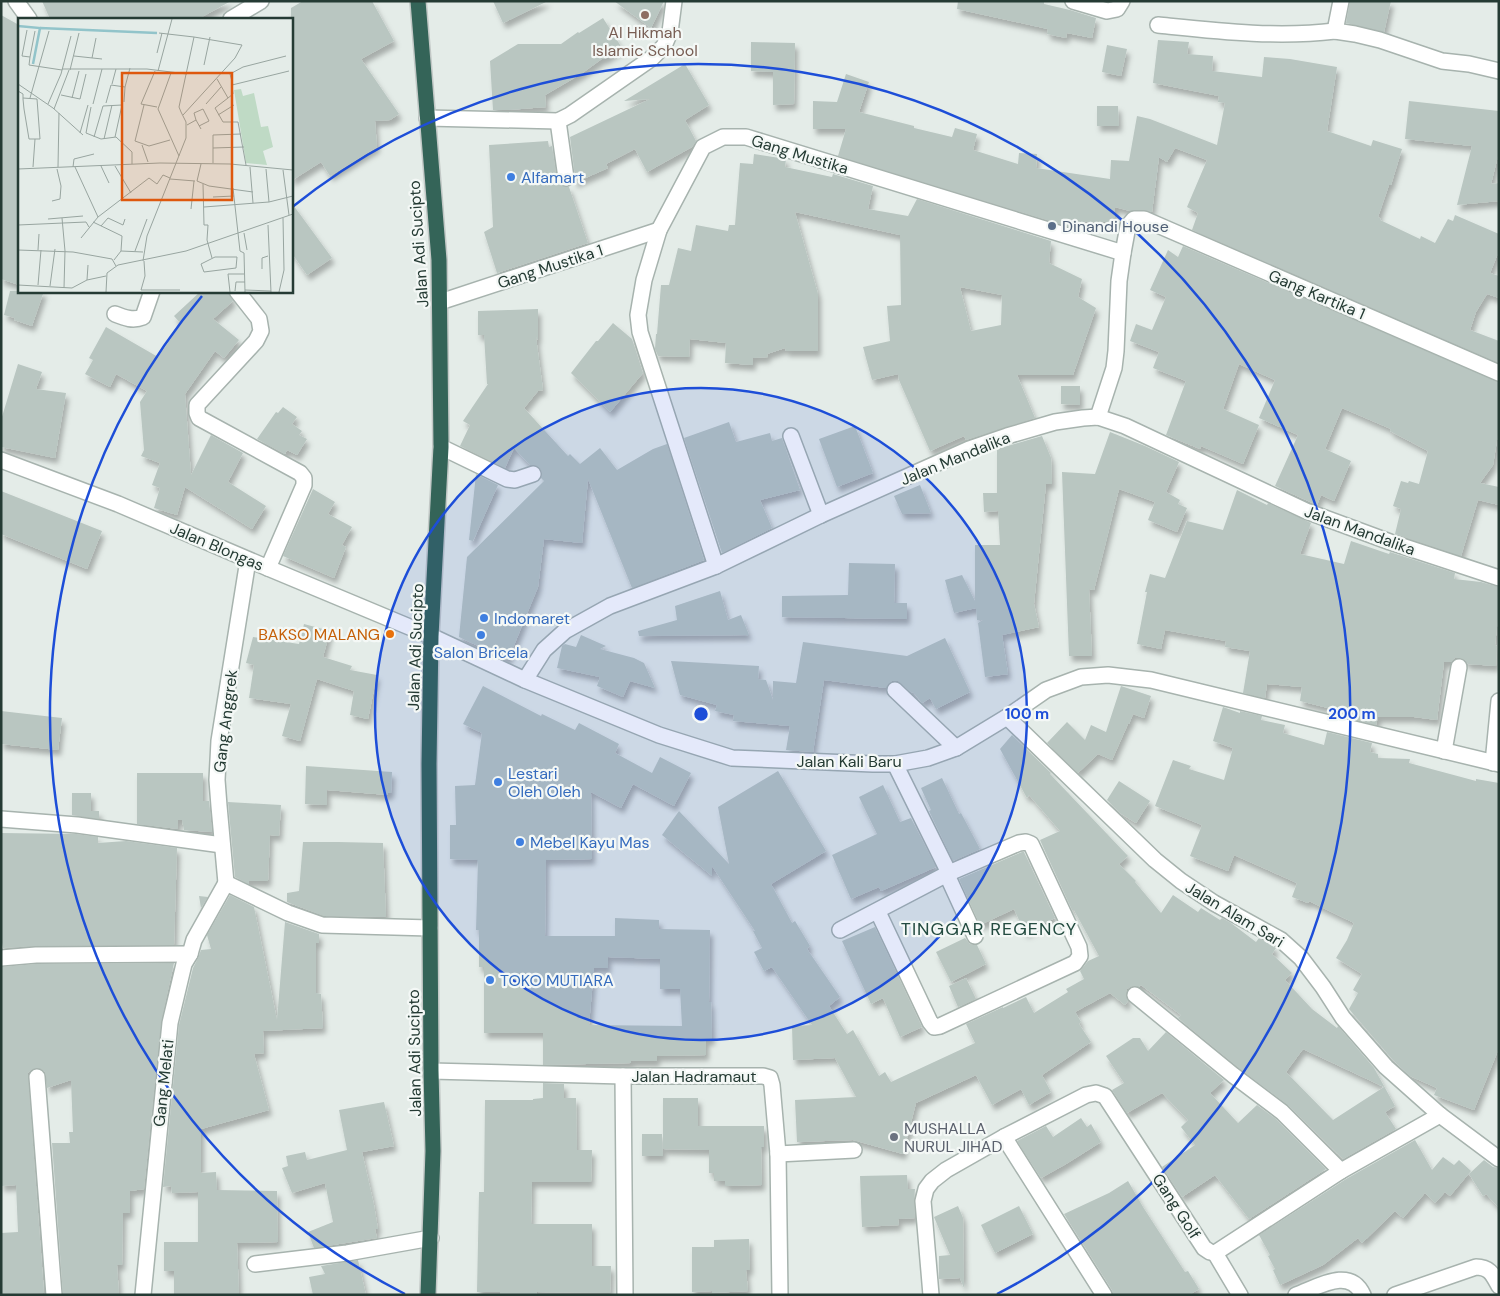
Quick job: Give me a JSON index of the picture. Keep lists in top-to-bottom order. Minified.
{"streets":{"highway":["Jalan Adi Sucipto"],"street":["Gang Mustika","Gang Mustika 1","Gang Kartika 1","Jalan Mandalika","Jalan Blongas","Gang Anggrek","Jalan Kali Baru","Jalan Alam Sari","Jalan Hadramaut","Gang Melati","Gang Golf"]},"crossings":[["Gang Mustika","Gang Mustika 1"],["Gang Mustika","Gang Kartika 1"],["Gang Mustika","Jalan Mandalika"],["Jalan Adi Sucipto","Gang Mustika 1"],["Jalan Adi Sucipto","Jalan Blongas"],["Jalan Adi Sucipto","Jalan Kali Baru"],["Jalan Adi Sucipto","Jalan Hadramaut"],["Jalan Mandalika","Jalan Kali Baru"],["Jalan Blongas","Gang Anggrek"],["Jalan Blongas","Jalan Kali Baru"],["Gang Anggrek","Gang Melati"],["Jalan Kali Baru","Jalan Alam Sari"],["Jalan Alam Sari","Gang Golf"]],"districts":["TINGGAR REGENCY"],"places":["Al Hikmah Islamic School","Alfamart","Dinandi House","Indomaret","BAKSO MALANG","Salon Bricela","Lestari Oleh Oleh","Mebel Kayu Mas","TOKO MUTIARA","MUSHALLA NURUL JIHAD"],"rings":["100 m","200 m"]}
